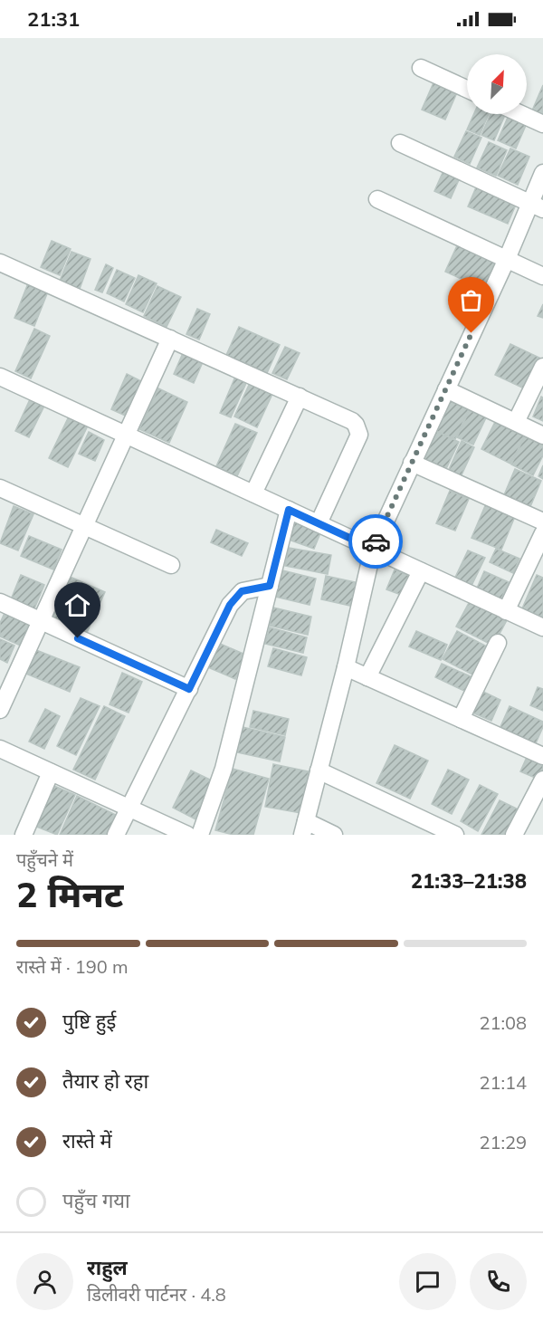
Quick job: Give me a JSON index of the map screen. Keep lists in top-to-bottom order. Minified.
{"north":"top right","page":{"status":"21:31","heading":["2 मिनट","पहुँचने में","21:33–21:38"],"panel":["राहुल","डिलीवरी पार्टनर · 4.8"],"bar":"रास्ते में · 190 m","list":[["पुष्टि हुई","21:08"],["तैयार हो रहा","21:14"],["रास्ते में","21:29"],"पहुँच गया"]}}
